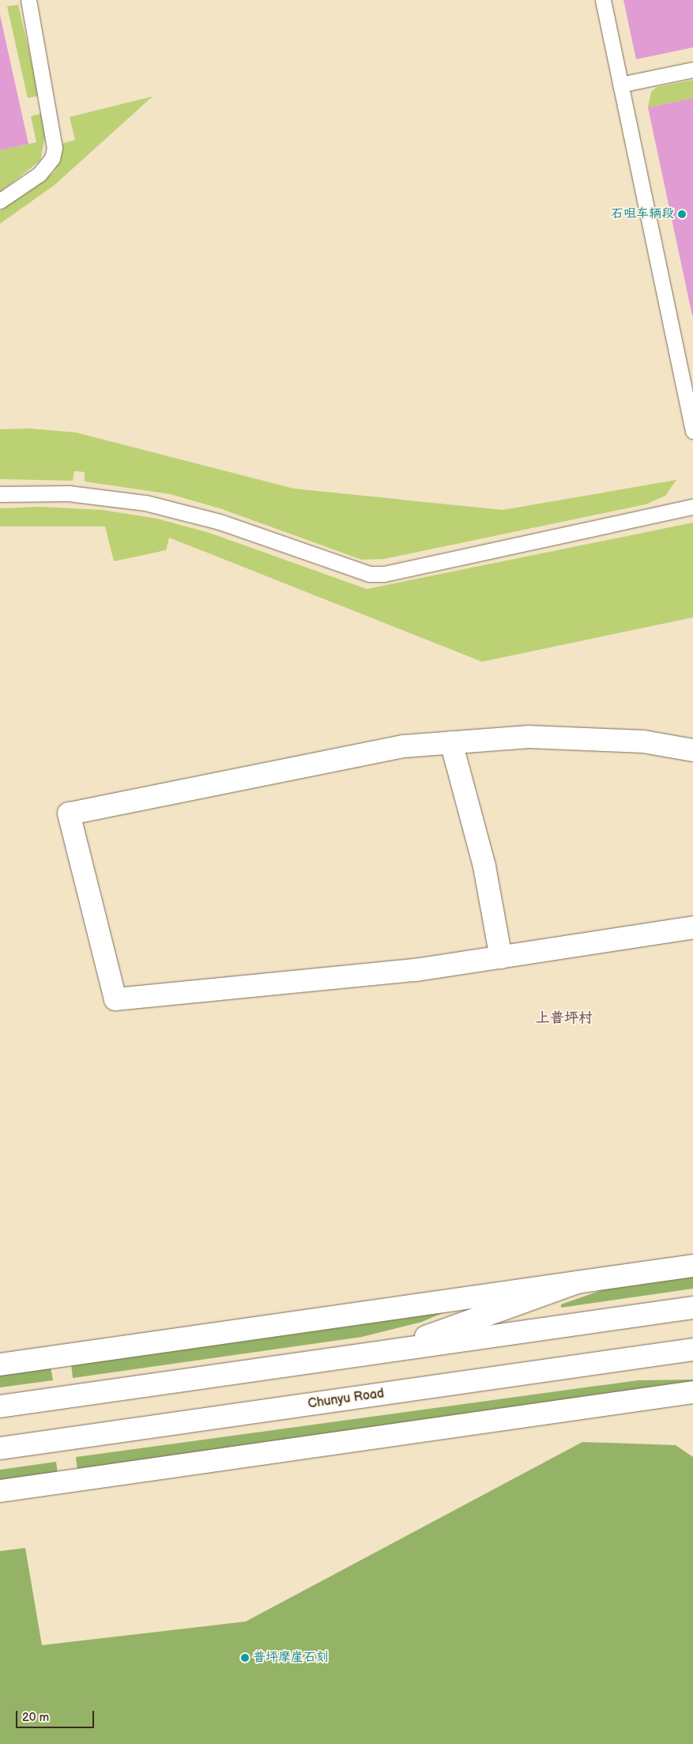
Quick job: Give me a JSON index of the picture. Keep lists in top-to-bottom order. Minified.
{"streets":{"street":["Chunyu Road"]},"districts":["上普坪村"],"places":["石咀车辆段","普坪摩崖石刻"],"scale_bar":"20 m"}
